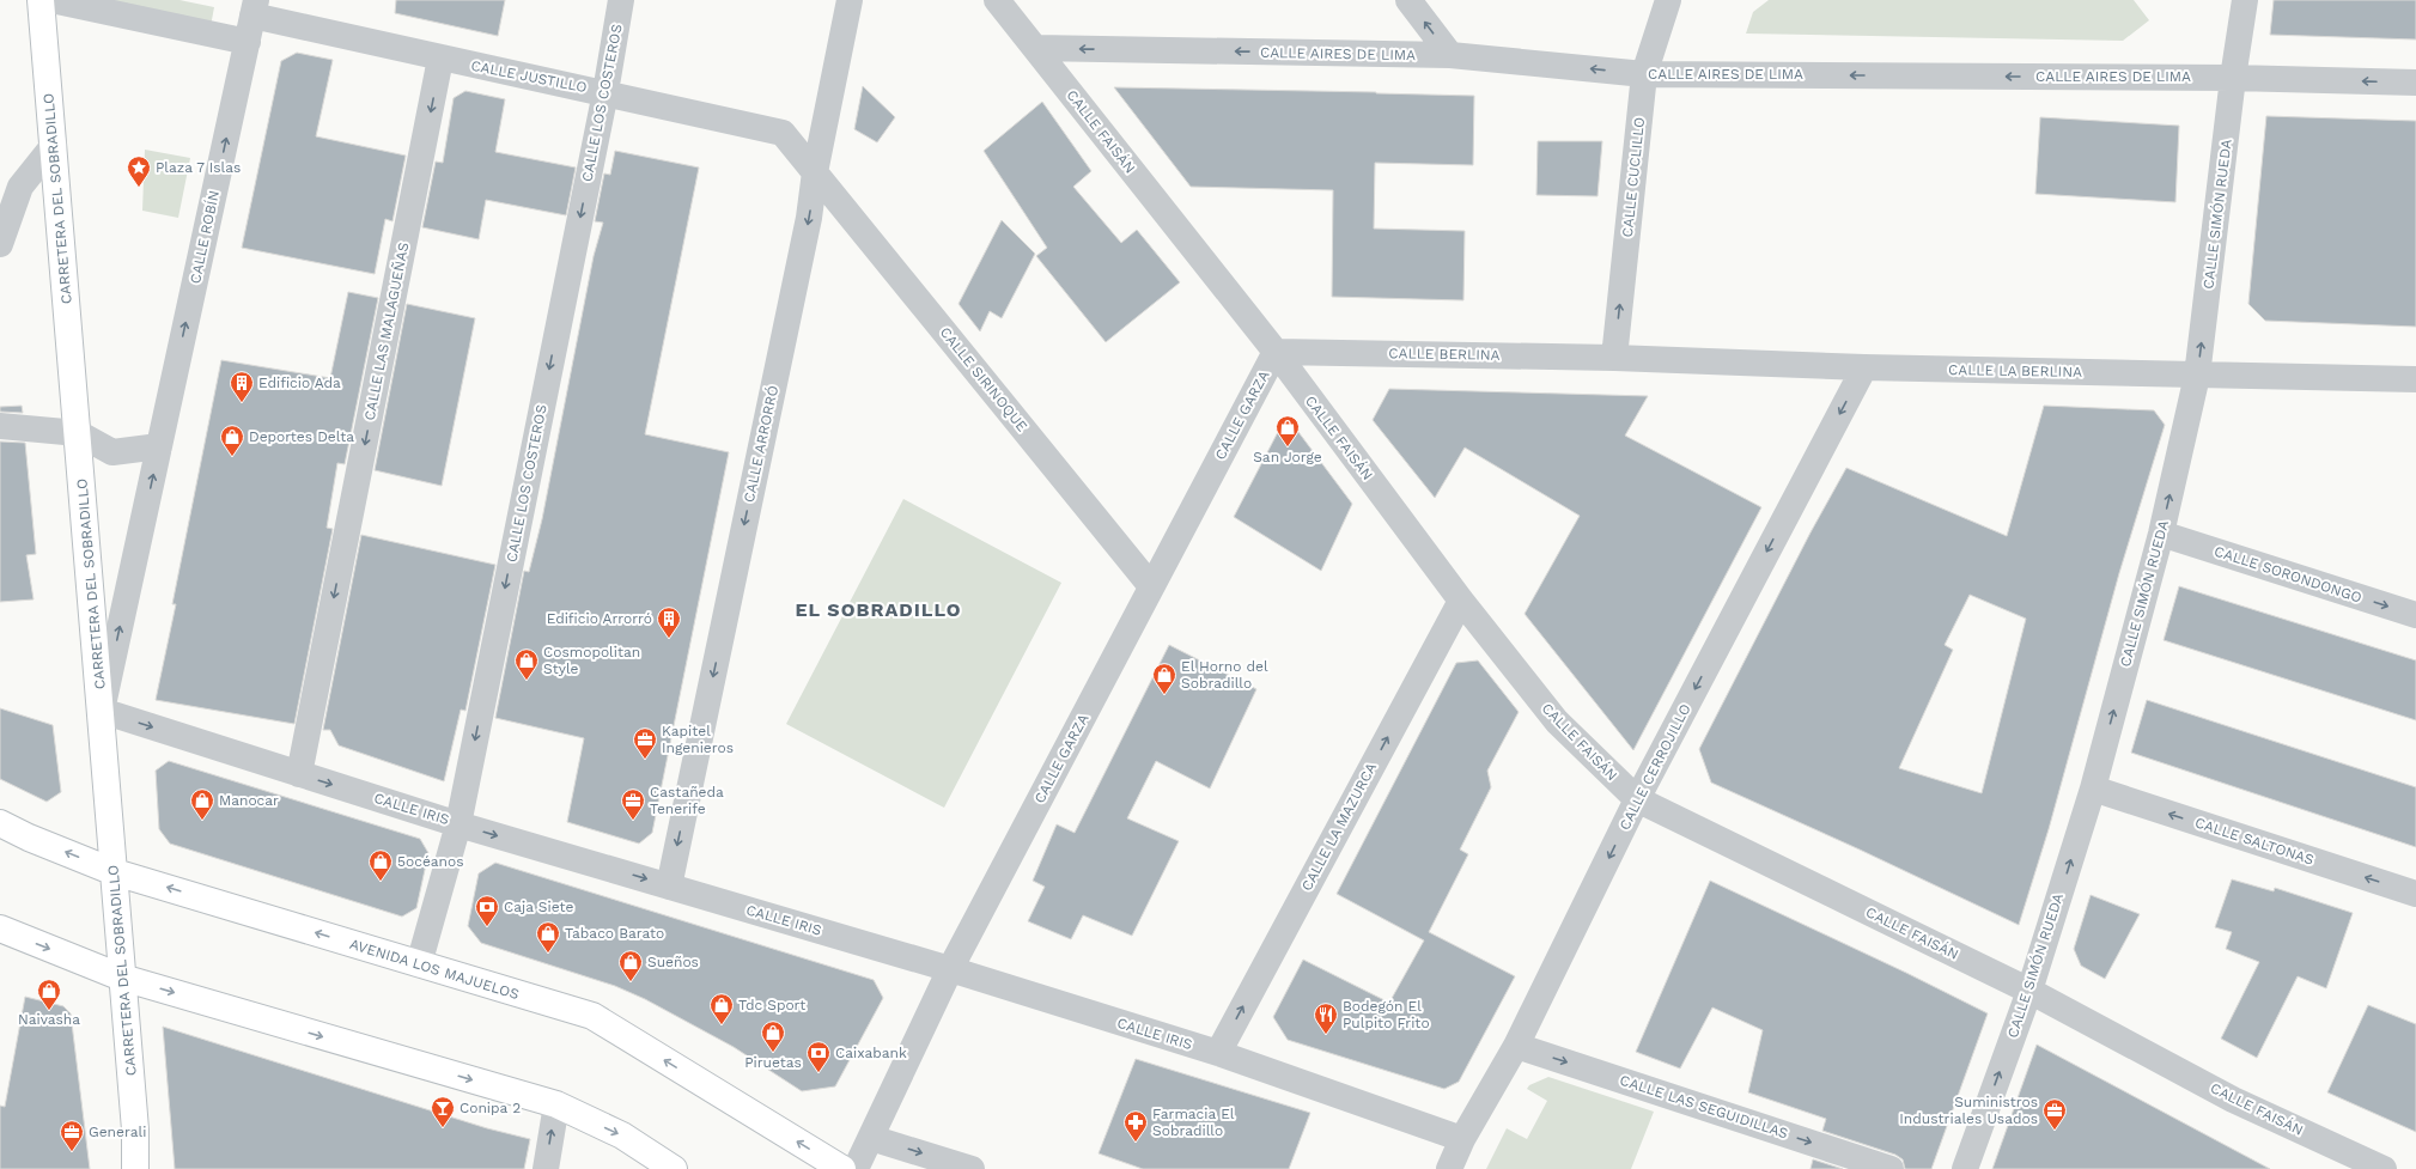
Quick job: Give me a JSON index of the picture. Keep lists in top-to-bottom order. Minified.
{"streets":{"street":["CALLE AIRES DE LIMA","CALLE JUSTILLO","CALLE LOS COSTEROS","CALLE FAISÁN","CALLE CUCLILLO","CARRETERA DEL SOBRADILLO","CALLE SIMÓN RUEDA","CALLE ROBÍN","CALLE LAS MALAGUEÑAS","CALLE BERLINA","CALLE LA BERLINA","CALLE SIRINOQUE","CALLE GARZA","CALLE ARRORRÓ","CALLE SORONDONGO","CALLE CERROJILLO","CALLE IRIS","CALLE LA MAZURCA","CALLE SALTONAS","AVENIDA LOS MAJUELOS","CALLE LAS SEGUIDILLAS"]},"crossings":[["CALLE AIRES DE LIMA","CALLE FAISÁN"],["CALLE AIRES DE LIMA","CALLE CUCLILLO"],["CALLE AIRES DE LIMA","CALLE SIMÓN RUEDA"],["CALLE JUSTILLO","CALLE LOS COSTEROS"],["CALLE JUSTILLO","CALLE ROBÍN"],["CALLE JUSTILLO","CALLE LAS MALAGUEÑAS"],["CALLE JUSTILLO","CALLE SIRINOQUE"],["CALLE JUSTILLO","CALLE ARRORRÓ"],["CALLE LOS COSTEROS","CALLE IRIS"],["CALLE LOS COSTEROS","AVENIDA LOS MAJUELOS"],["CALLE FAISÁN","CALLE SIMÓN RUEDA"],["CALLE FAISÁN","CALLE BERLINA"],["CALLE FAISÁN","CALLE GARZA"],["CALLE FAISÁN","CALLE CERROJILLO"],["CALLE FAISÁN","CALLE LA MAZURCA"],["CALLE CUCLILLO","CALLE BERLINA"],["CALLE CUCLILLO","CALLE LA BERLINA"],["CARRETERA DEL SOBRADILLO","CALLE ROBÍN"],["CARRETERA DEL SOBRADILLO","CALLE IRIS"],["CARRETERA DEL SOBRADILLO","AVENIDA LOS MAJUELOS"],["CALLE SIMÓN RUEDA","CALLE LA BERLINA"],["CALLE SIMÓN RUEDA","CALLE SORONDONGO"],["CALLE SIMÓN RUEDA","CALLE SALTONAS"],["CALLE ROBÍN","CALLE IRIS"],["CALLE LAS MALAGUEÑAS","CALLE IRIS"],["CALLE BERLINA","CALLE LA BERLINA"],["CALLE BERLINA","CALLE GARZA"],["CALLE LA BERLINA","CALLE CERROJILLO"],["CALLE SIRINOQUE","CALLE GARZA"],["CALLE SIRINOQUE","CALLE ARRORRÓ"],["CALLE GARZA","CALLE IRIS"],["CALLE ARRORRÓ","CALLE IRIS"],["CALLE CERROJILLO","CALLE IRIS"],["CALLE CERROJILLO","CALLE LAS SEGUIDILLAS"],["CALLE IRIS","CALLE LA MAZURCA"]],"one_way":["CALLE AIRES DE LIMA","CALLE LOS COSTEROS","CALLE CUCLILLO","CALLE SIMÓN RUEDA","CALLE ROBÍN","CALLE LAS MALAGUEÑAS","CALLE ARRORRÓ","CALLE SORONDONGO","CALLE CERROJILLO","CALLE IRIS","CALLE LA MAZURCA","CALLE SALTONAS","CALLE LAS SEGUIDILLAS"],"districts":["EL SOBRADILLO"],"places":{"place":["Plaza 7 Islas"],"building":["Edificio Ada","Edificio Arrorró"],"shop":["San Jorge","Deportes Delta","Cosmopolitan Style","El Horno del Sobradillo","Manocar","5océanos","Tabaco Barato","Sueños","Naivasha","Tdc Sport","Piruetas"],"office":["Kapitel Ingenieros","Castañeda Tenerife","Suministros Industriales Usados","Generali"],"bank":["Caja Siete","Caixabank"],"restaurant":["Bodegón El Pulpito Frito"],"bar":["Conipa 2"],"pharmacy":["Farmacia El Sobradillo"]}}
